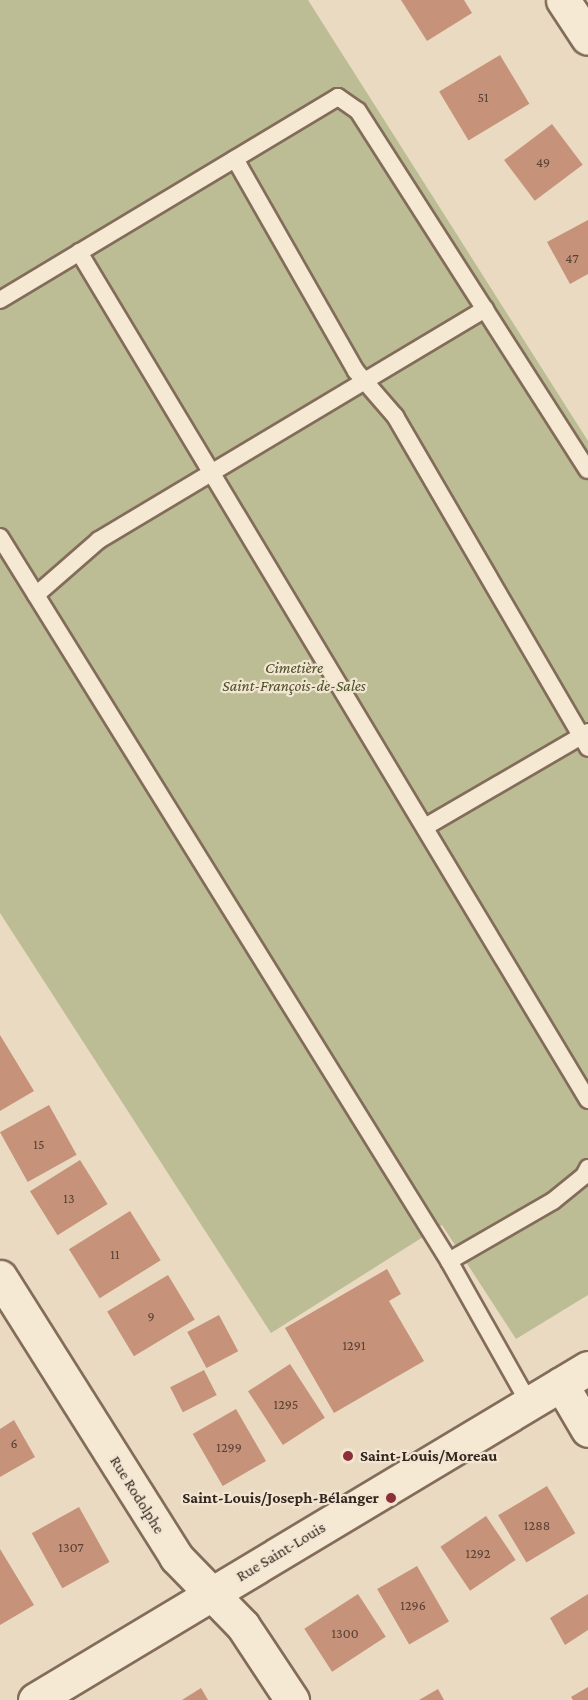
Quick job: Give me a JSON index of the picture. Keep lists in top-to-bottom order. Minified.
{"streets":{"street":["Rue Rodolphe","Rue Saint-Louis"]},"crossings":[["Rue Rodolphe","Rue Saint-Louis"]],"parks":["Cimetière Saint-François-de-Sales"],"places":["Saint-Louis/Moreau","Saint-Louis/Joseph-Bélanger"],"house_numbers":["51","49","47","15","13","11","9","1291","1295","6","1299","1288","1307","1292","1296","1300"]}
